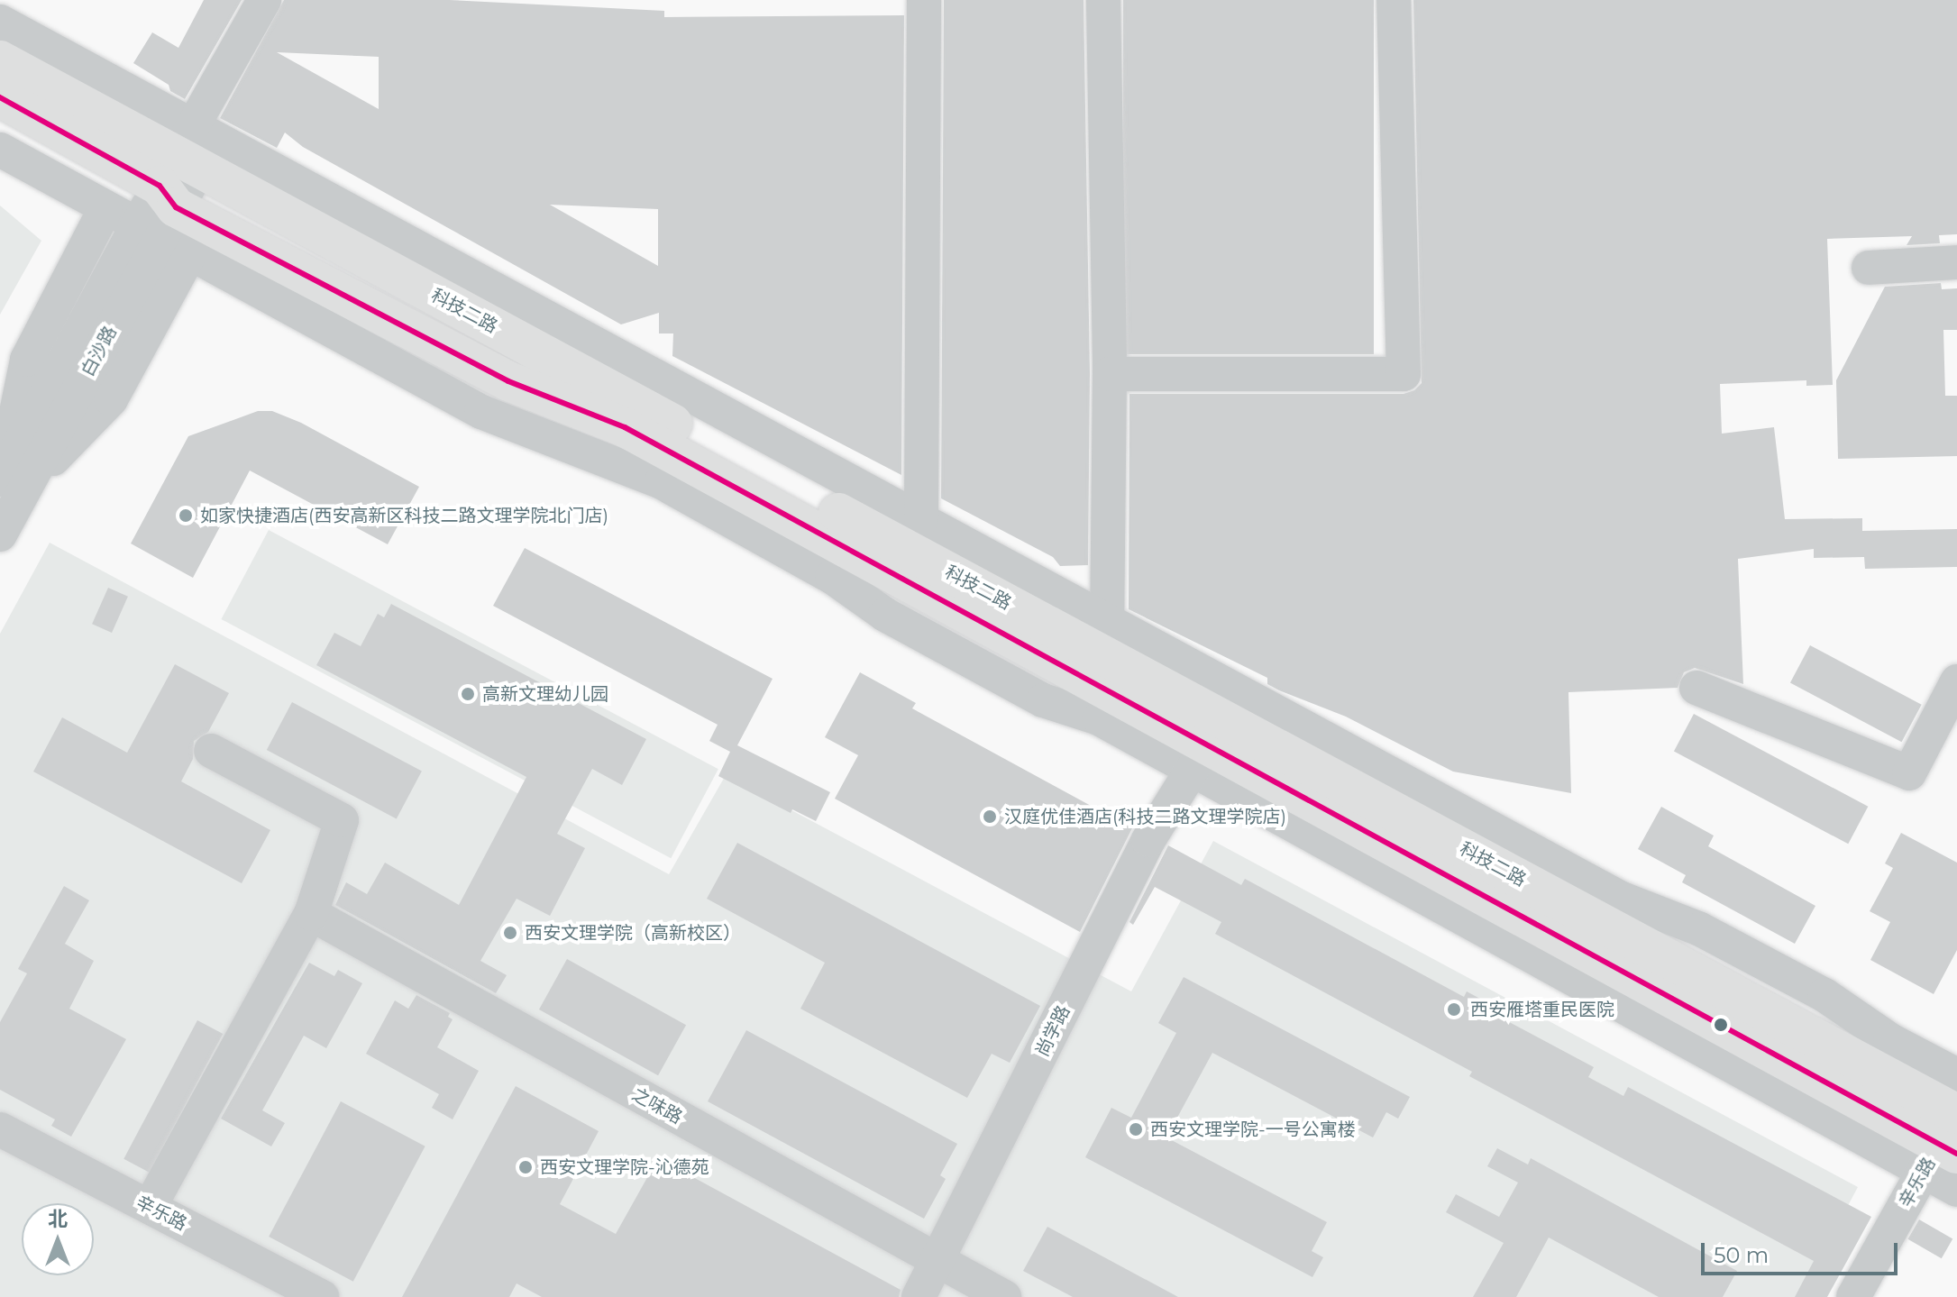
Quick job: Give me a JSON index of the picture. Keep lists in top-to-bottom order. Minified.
{"streets":{"main road":["科技二路"],"street":["白沙路","尚学路","之味路","辛乐路"]},"crossings":[["科技二路","白沙路"],["科技二路","辛乐路"],["尚学路","之味路"]],"places":["如家快捷酒店(西安高新区科技二路文理学院北门店)","高新文理幼儿园","汉庭优佳酒店(科技二路文理学院店)","西安文理学院（高新校区）","西安雁塔重民医院","西安文理学院-一号公寓楼","西安文理学院-沁德苑"],"scale_bar":"50 m","north":"top"}
